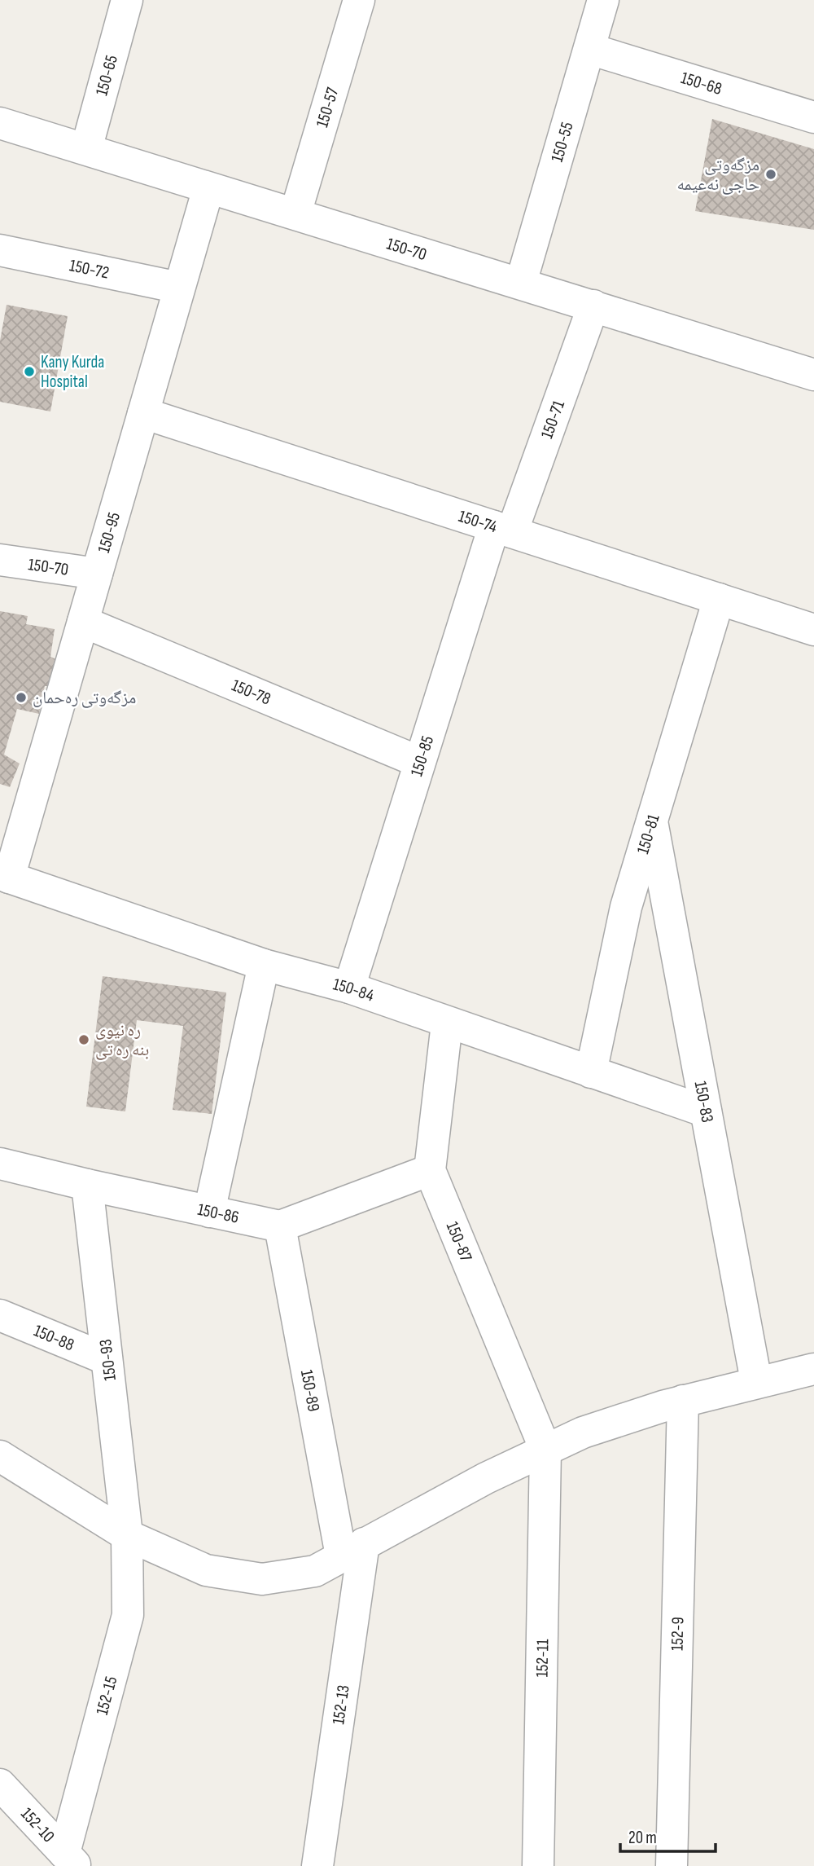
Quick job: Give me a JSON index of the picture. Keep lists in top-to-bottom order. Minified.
{"streets":{"street":["150-65","150-68","150-57","150-55","150-70","150-72","150-71","150-74","150-95","150-78","150-85","150-81","150-84","150-83","150-86","150-87","150-88","150-93","150-89","152-9","152-11","152-15","152-13","152-10"]},"crossings":[["150-65","150-70"],["150-68","150-55"],["150-57","150-70"],["150-55","150-70"],["150-70","150-71"],["150-70","150-95"],["150-72","150-95"],["150-71","150-74"],["150-71","150-85"],["150-74","150-95"],["150-74","150-85"],["150-74","150-81"],["150-95","150-78"],["150-95","150-84"],["150-78","150-85"],["150-85","150-84"],["150-81","150-84"],["150-81","150-83"],["150-84","150-83"],["150-84","150-87"],["150-86","150-93"],["150-86","150-89"],["150-87","152-11"],["150-88","150-93"],["150-93","152-15"],["150-89","152-13"],["152-15","152-10"]],"places":["مزگەوتی حاجی نەعیمە","Kany Kurda Hospital","مزگەوتی رەحمان","ره نیوی بنه ره تی"],"scale_bar":"20 m"}
